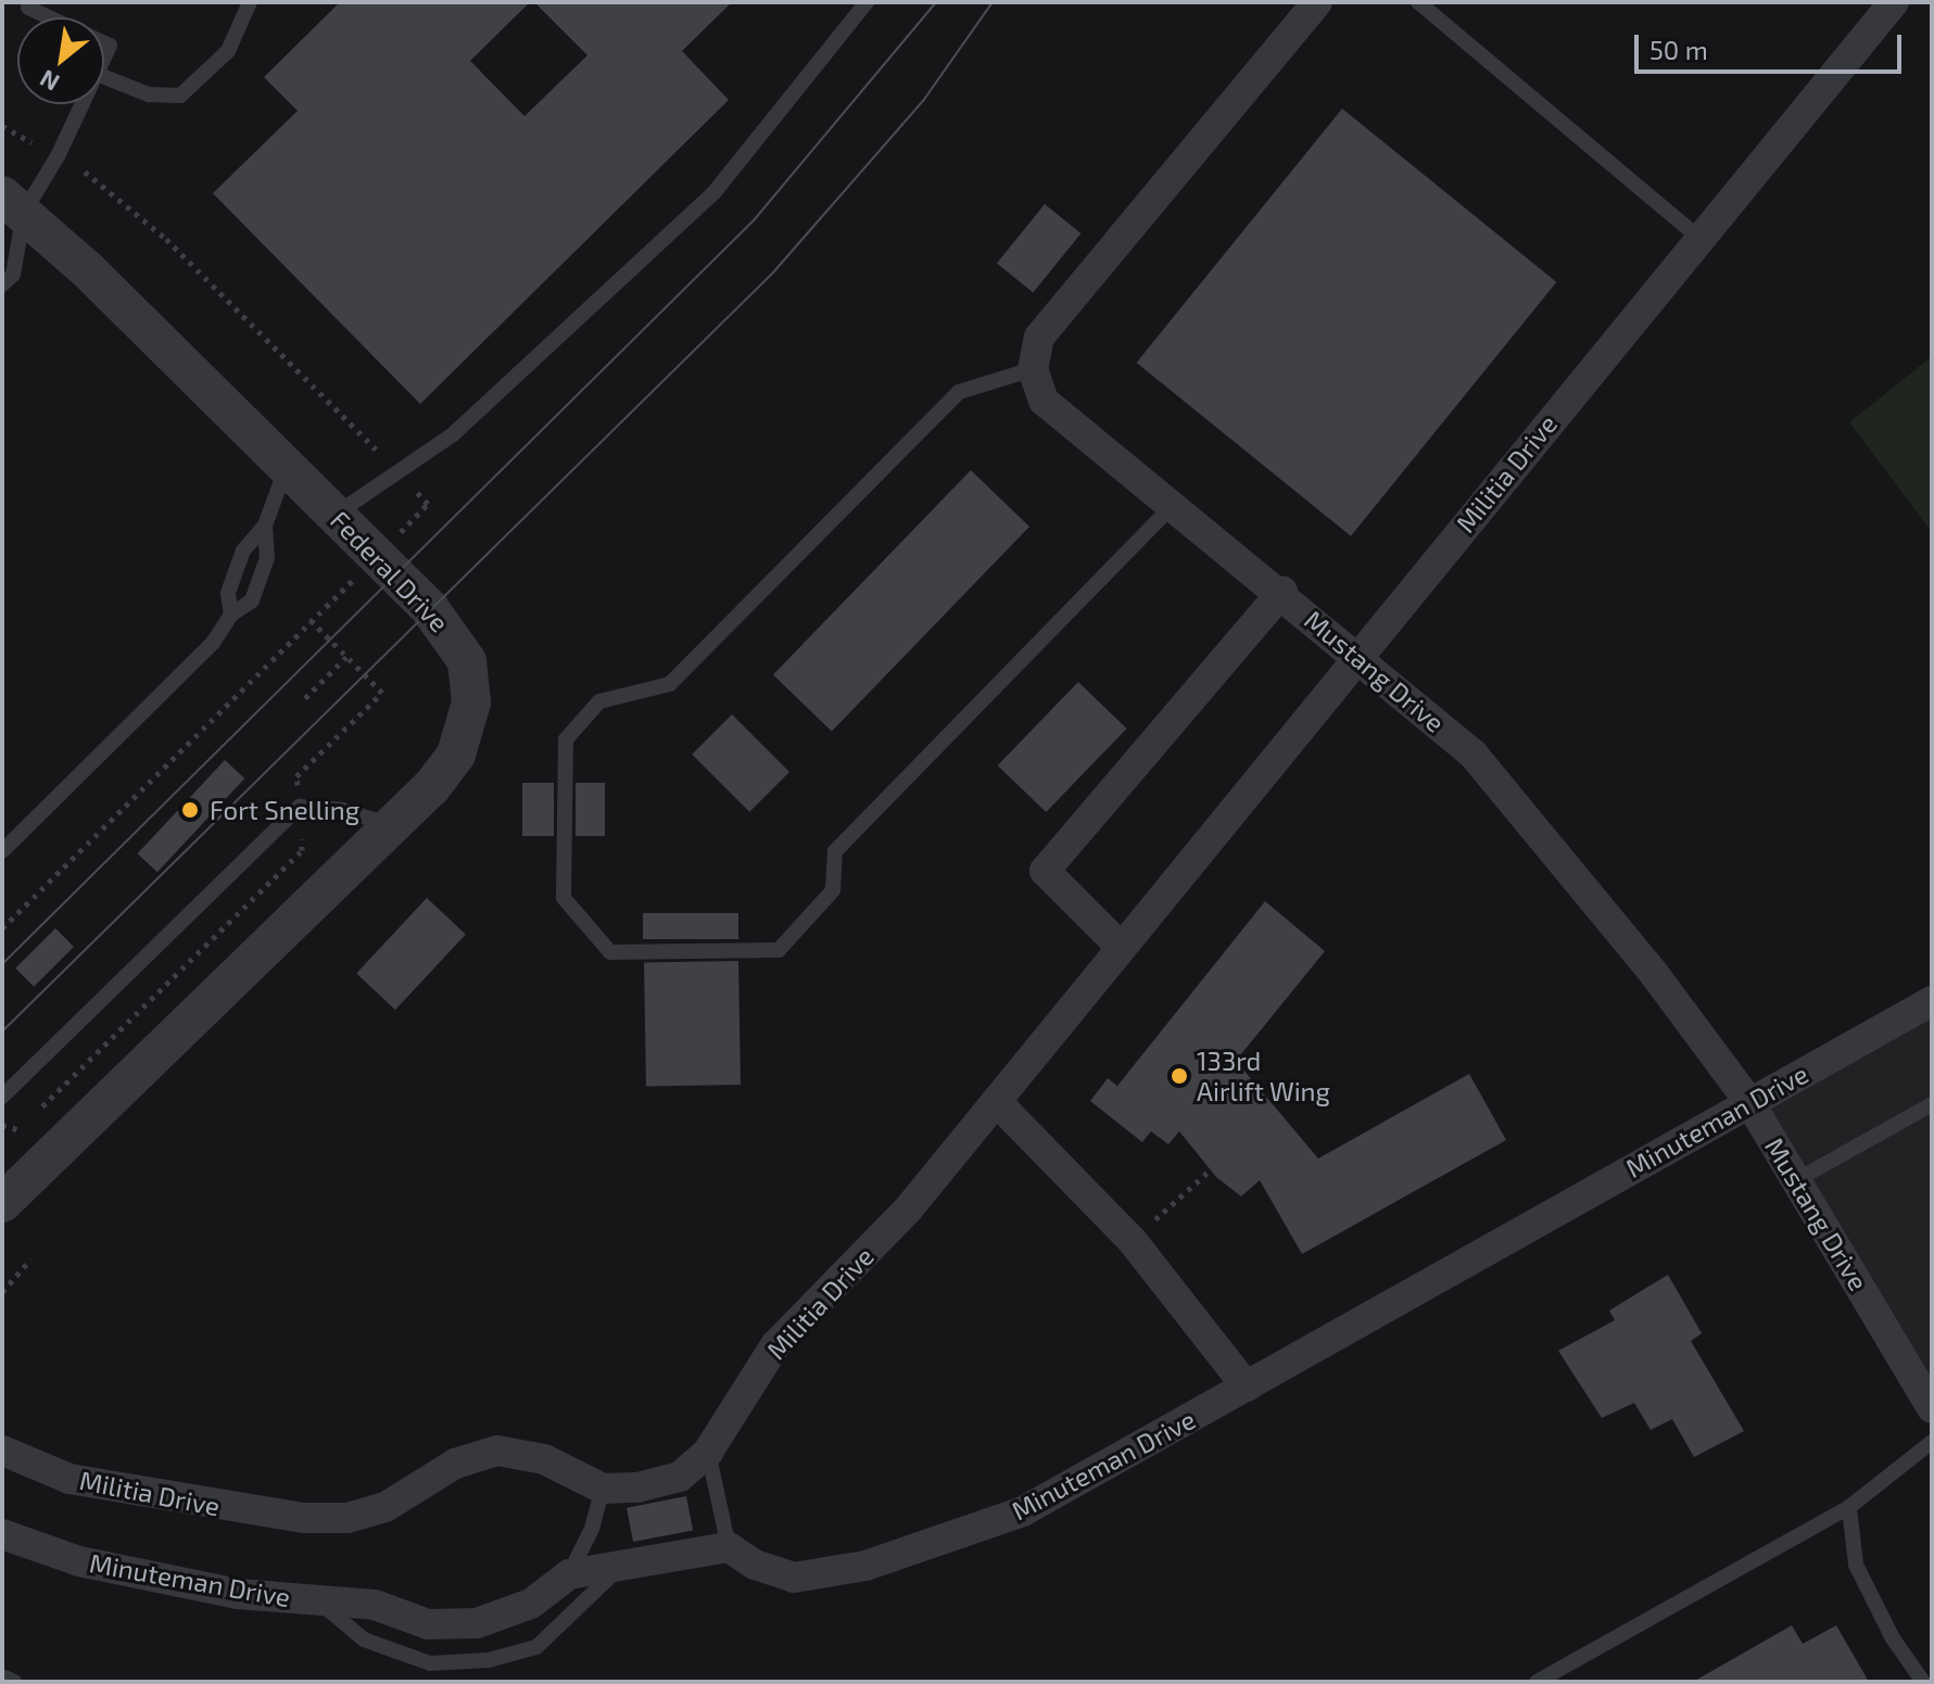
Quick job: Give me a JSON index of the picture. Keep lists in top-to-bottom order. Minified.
{"streets":{"street":["Militia Drive","Federal Drive","Mustang Drive","Minuteman Drive"]},"crossings":[["Militia Drive","Mustang Drive"],["Mustang Drive","Minuteman Drive"]],"places":["Fort Snelling","133rd Airlift Wing"],"scale_bar":"50 m","north":"bottom left"}
